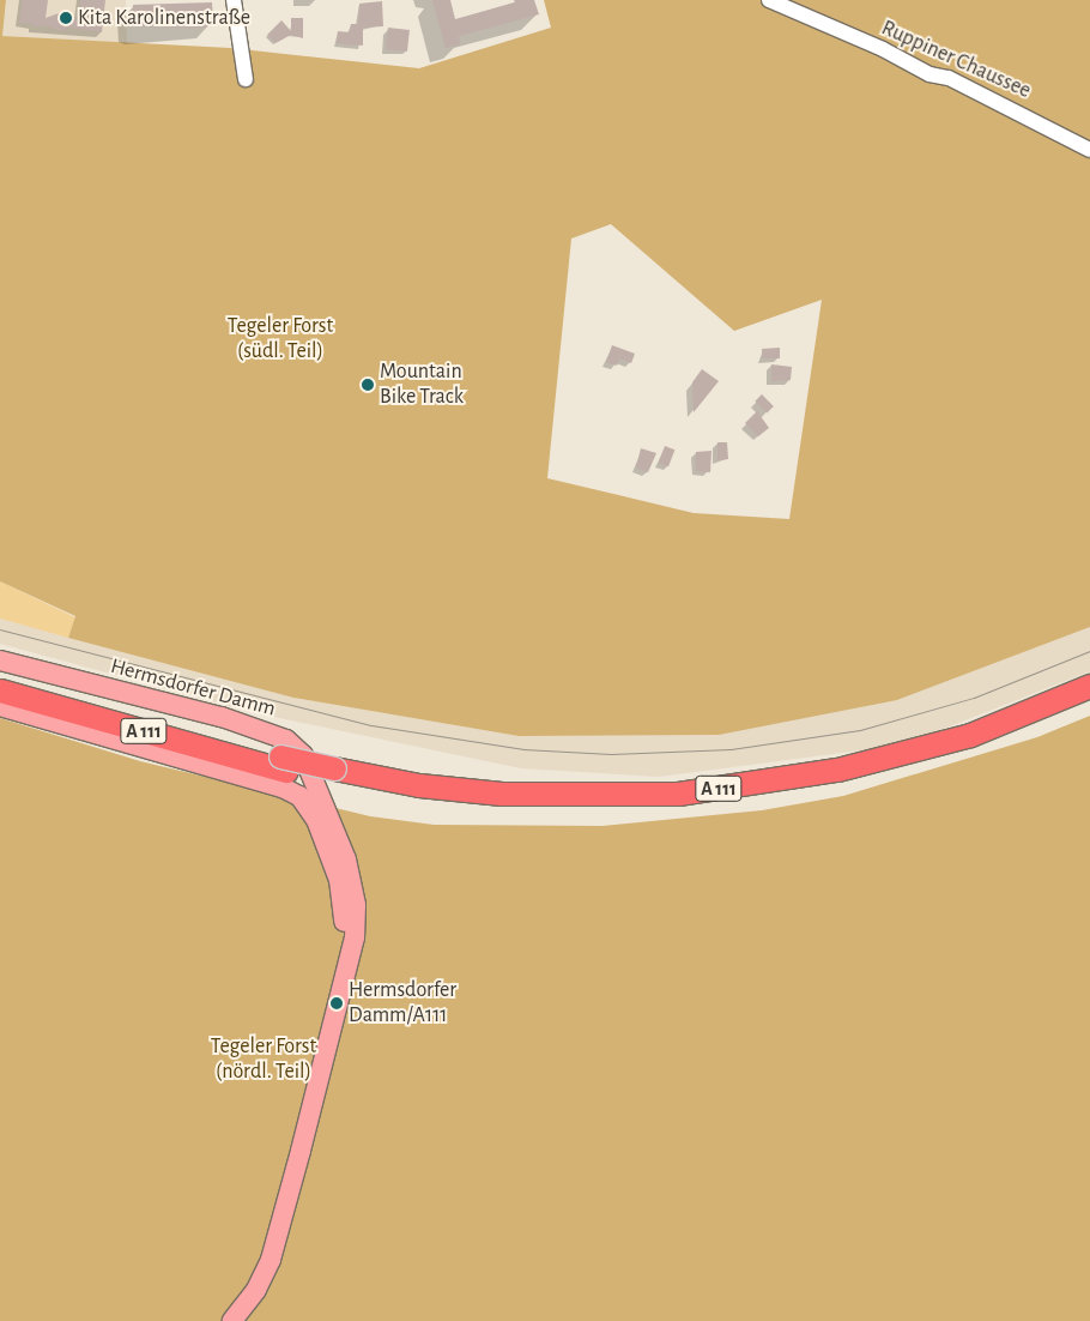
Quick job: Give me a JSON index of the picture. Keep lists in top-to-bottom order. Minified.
{"streets":{"highway":["A 111"],"main road":["Hermsdorfer Damm"],"street":["Ruppiner Chaussee"]},"parks":["Tegeler Forst (südl. Teil)","Tegeler Forst (nördl. Teil)"],"places":["Kita Karolinenstraße","Mountain Bike Track","Hermsdorfer Damm/A111"]}
